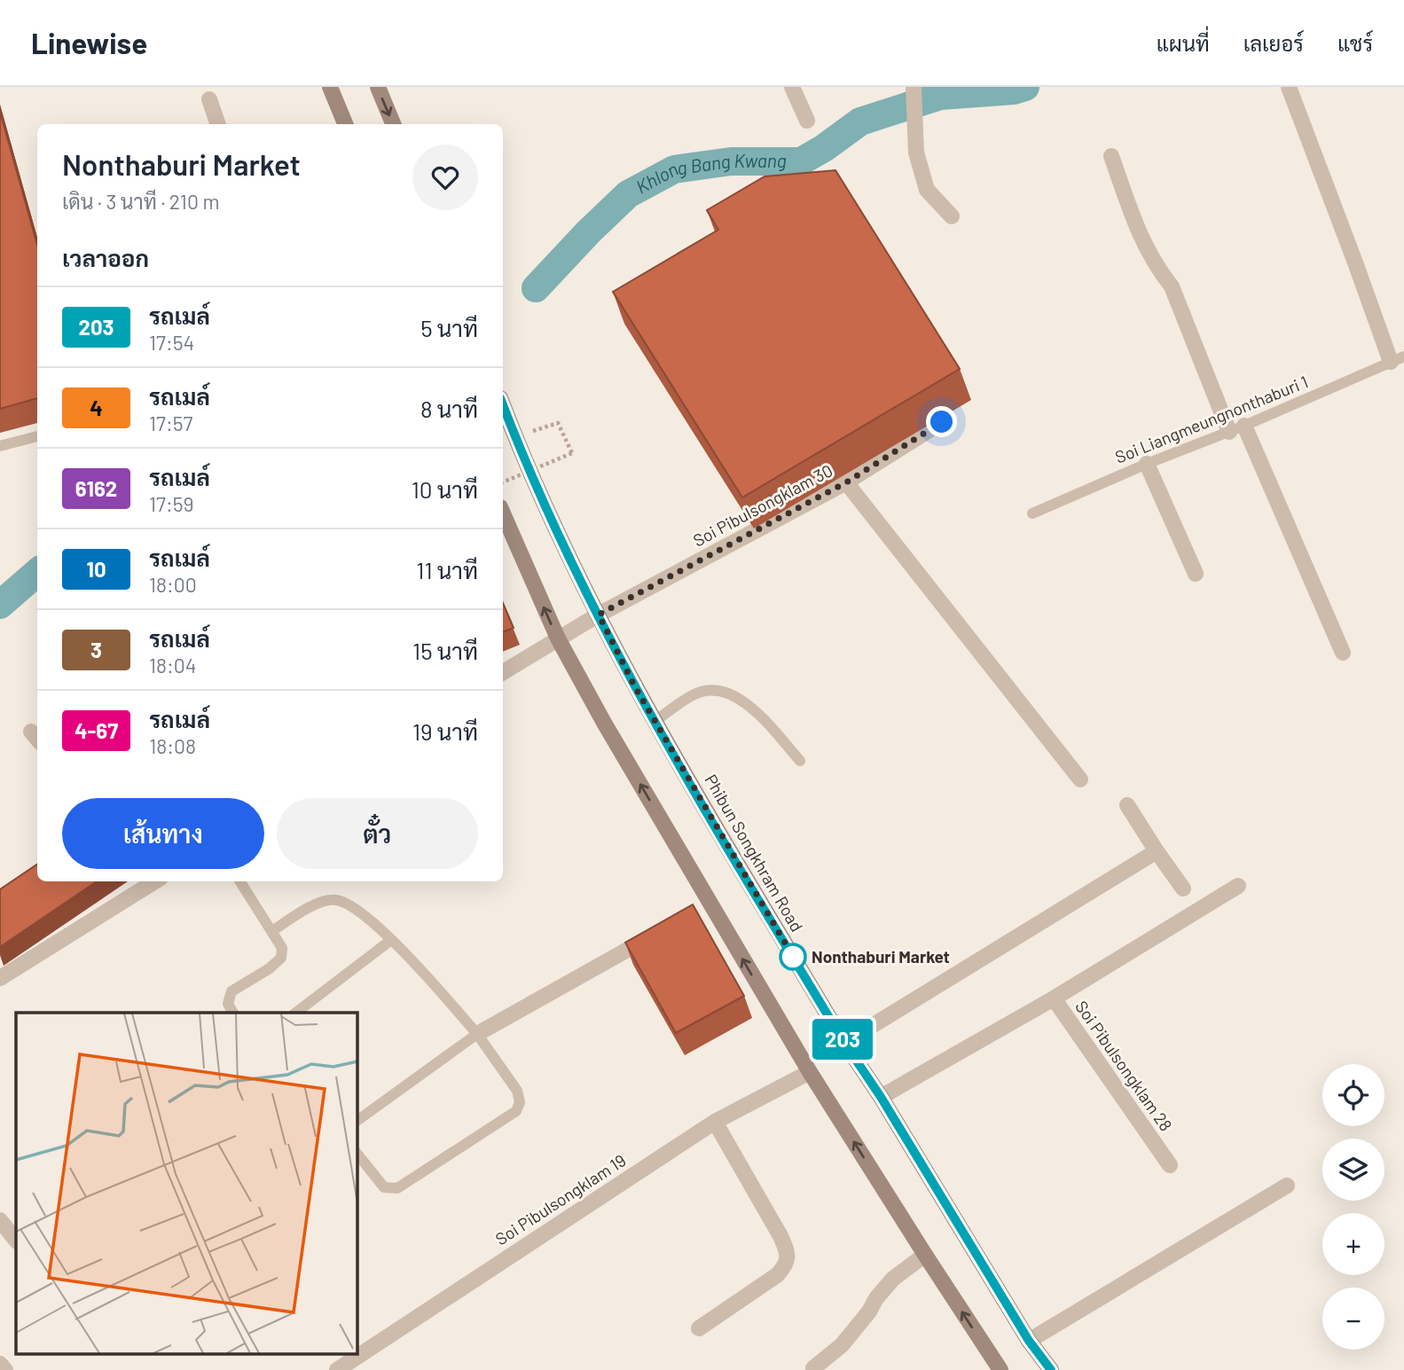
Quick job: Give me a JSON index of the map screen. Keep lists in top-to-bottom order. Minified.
{"streets":{"main road":["Phibun Songkhram Road"],"street":["Soi Pibulsongklam 30","Soi Pibulsongklam 28","Soi Pibulsongklam 19"],"lane":["Soi Liangmeungnonthaburi 1"]},"crossings":[["Soi Pibulsongklam 30","Phibun Songkhram Road"],["Phibun Songkhram Road","Soi Pibulsongklam 28"]],"water":["Khlong Bang Kwang"],"places":["Nonthaburi Market"],"lines":["bus line 203"],"page":{"header":"Linewise","nav":["แผนที่","เลเยอร์","แชร์"],"on_map":"203","heading":[["Nonthaburi Market","เดิน · 3 นาที · 210 m"],"เวลาออก"],"list":[{"mark":"203","name":"รถเมล์","note":"17:54","value":"5 นาที"},{"mark":"4","name":"รถเมล์","note":"17:57","value":"8 นาที"},{"mark":"6162","name":"รถเมล์","note":"17:59","value":"10 นาที"},{"mark":"10","name":"รถเมล์","note":"18:00","value":"11 นาที"},{"mark":"3","name":"รถเมล์","note":"18:04","value":"15 นาที"},{"mark":"4-67","name":"รถเมล์","note":"18:08","value":"19 นาที"}],"buttons":["เส้นทาง","ตั๋ว"],"map_buttons":["+","−"]}}
